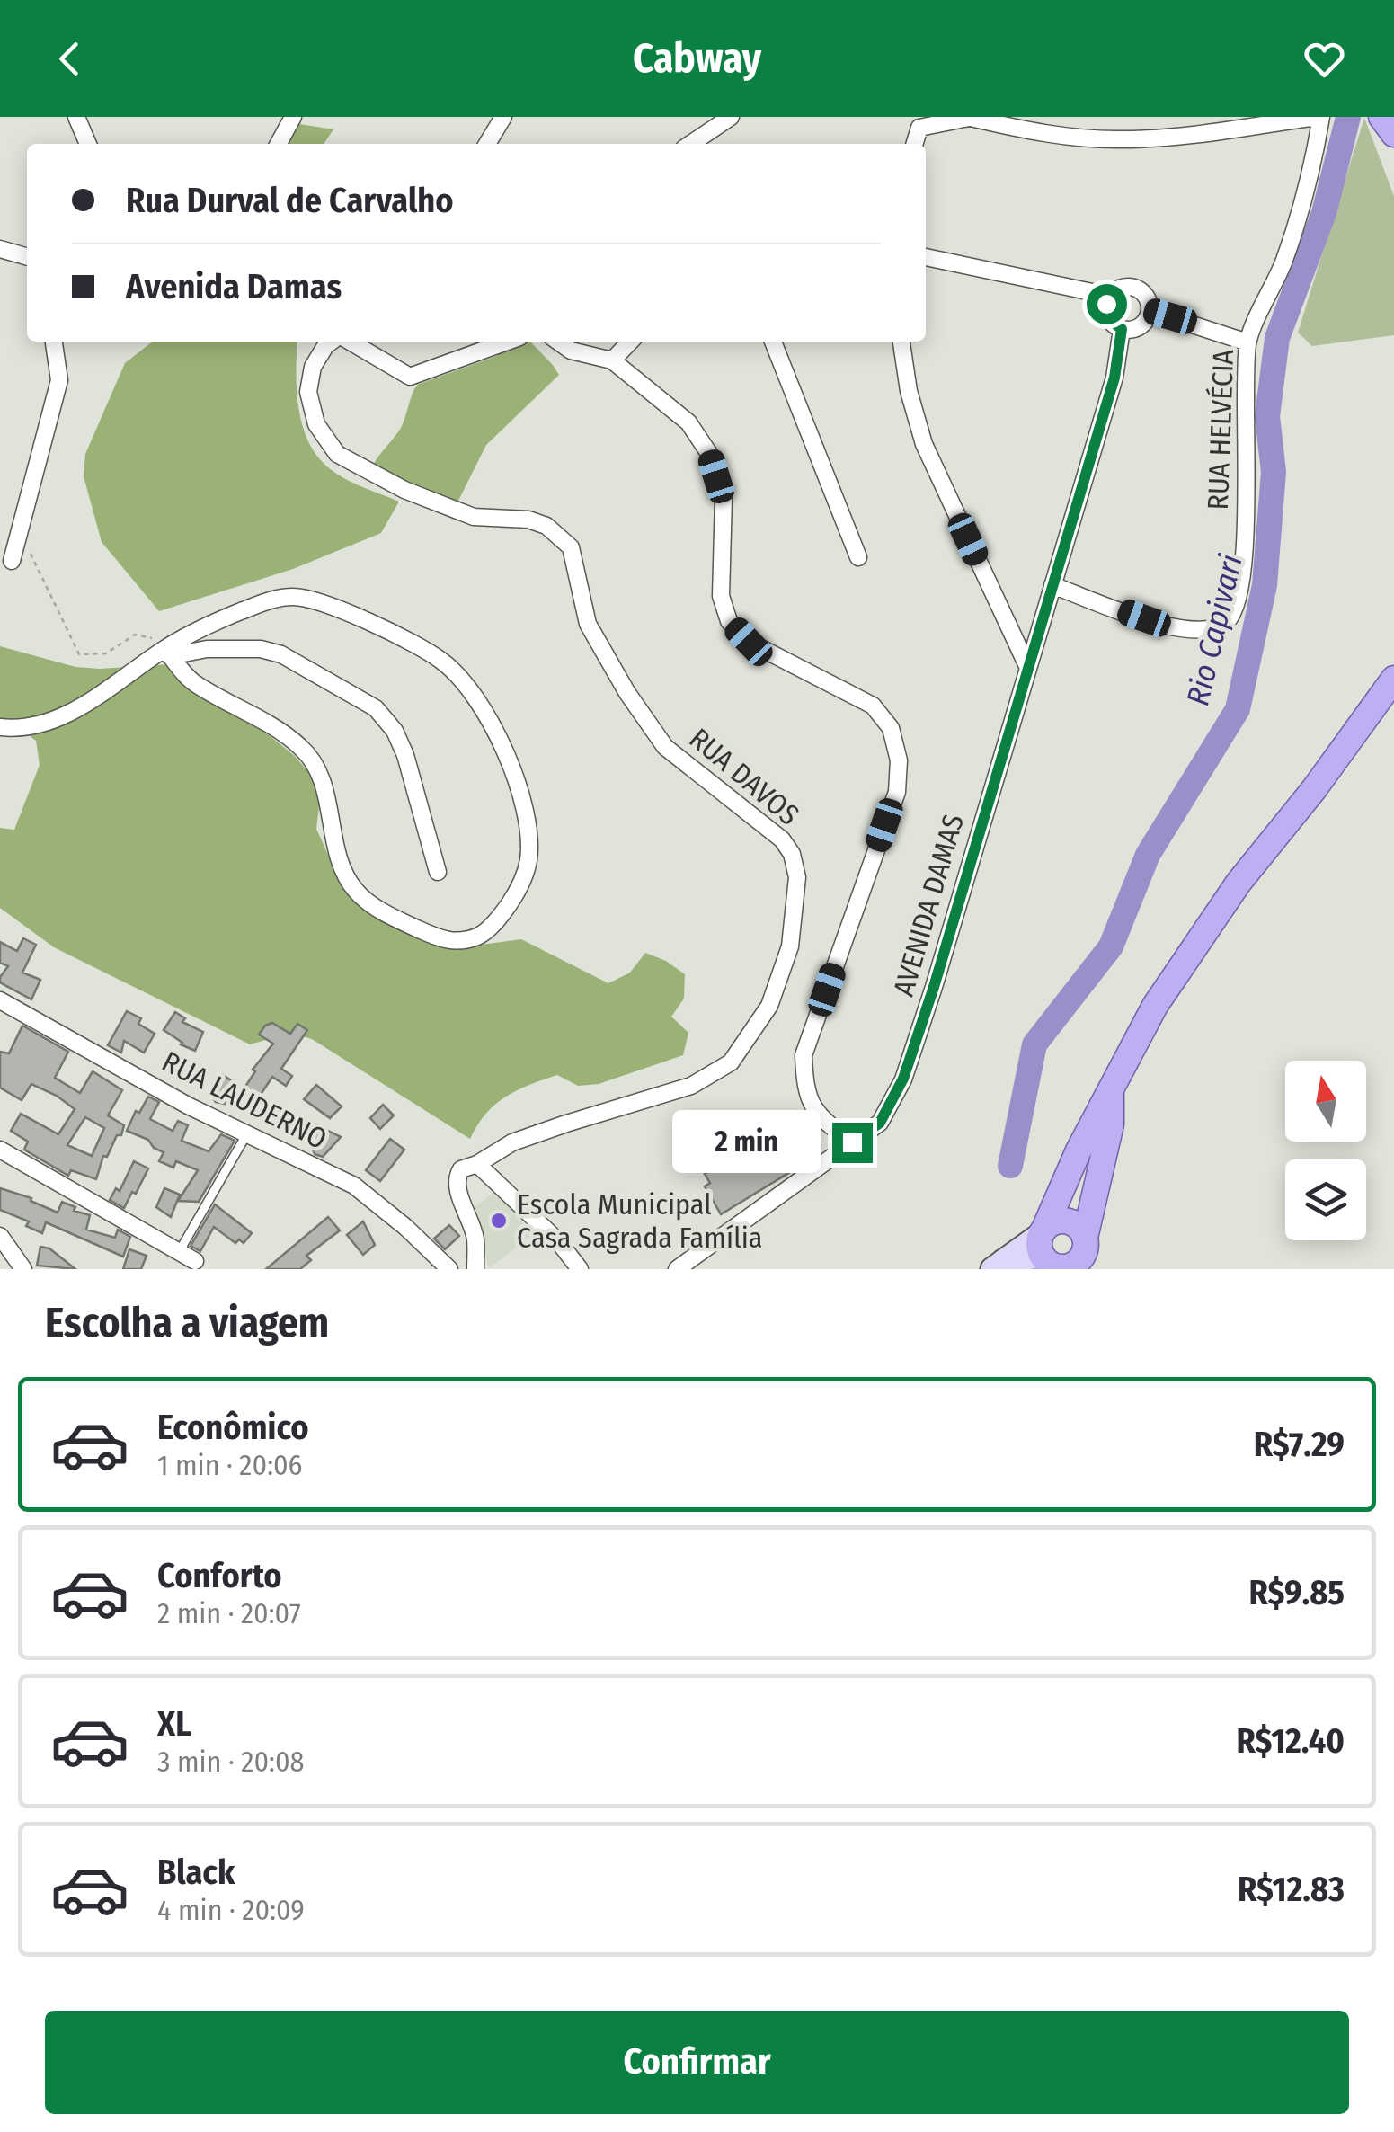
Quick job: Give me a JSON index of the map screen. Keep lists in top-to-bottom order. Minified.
{"streets":{"street":["RUA HELVÉCIA","RUA DAVOS","AVENIDA DAMAS","RUA LAUDERNO"]},"crossings":[["RUA HELVÉCIA","AVENIDA DAMAS"]],"water":["Rio Capivari"],"places":["Escola Municipal Casa Sagrada Família"],"north":"top","page":{"header":"Cabway","banner":["Rua Durval de Carvalho","Avenida Damas"],"bubble":"2 min","heading":"Escolha a viagem","list":[{"name":"Econômico","note":"1 min · 20:06","value":"R$7.29"},{"name":"Conforto","note":"2 min · 20:07","value":"R$9.85"},{"name":"XL","note":"3 min · 20:08","value":"R$12.40"},{"name":"Black","note":"4 min · 20:09","value":"R$12.83"}],"buttons":"Confirmar"}}
